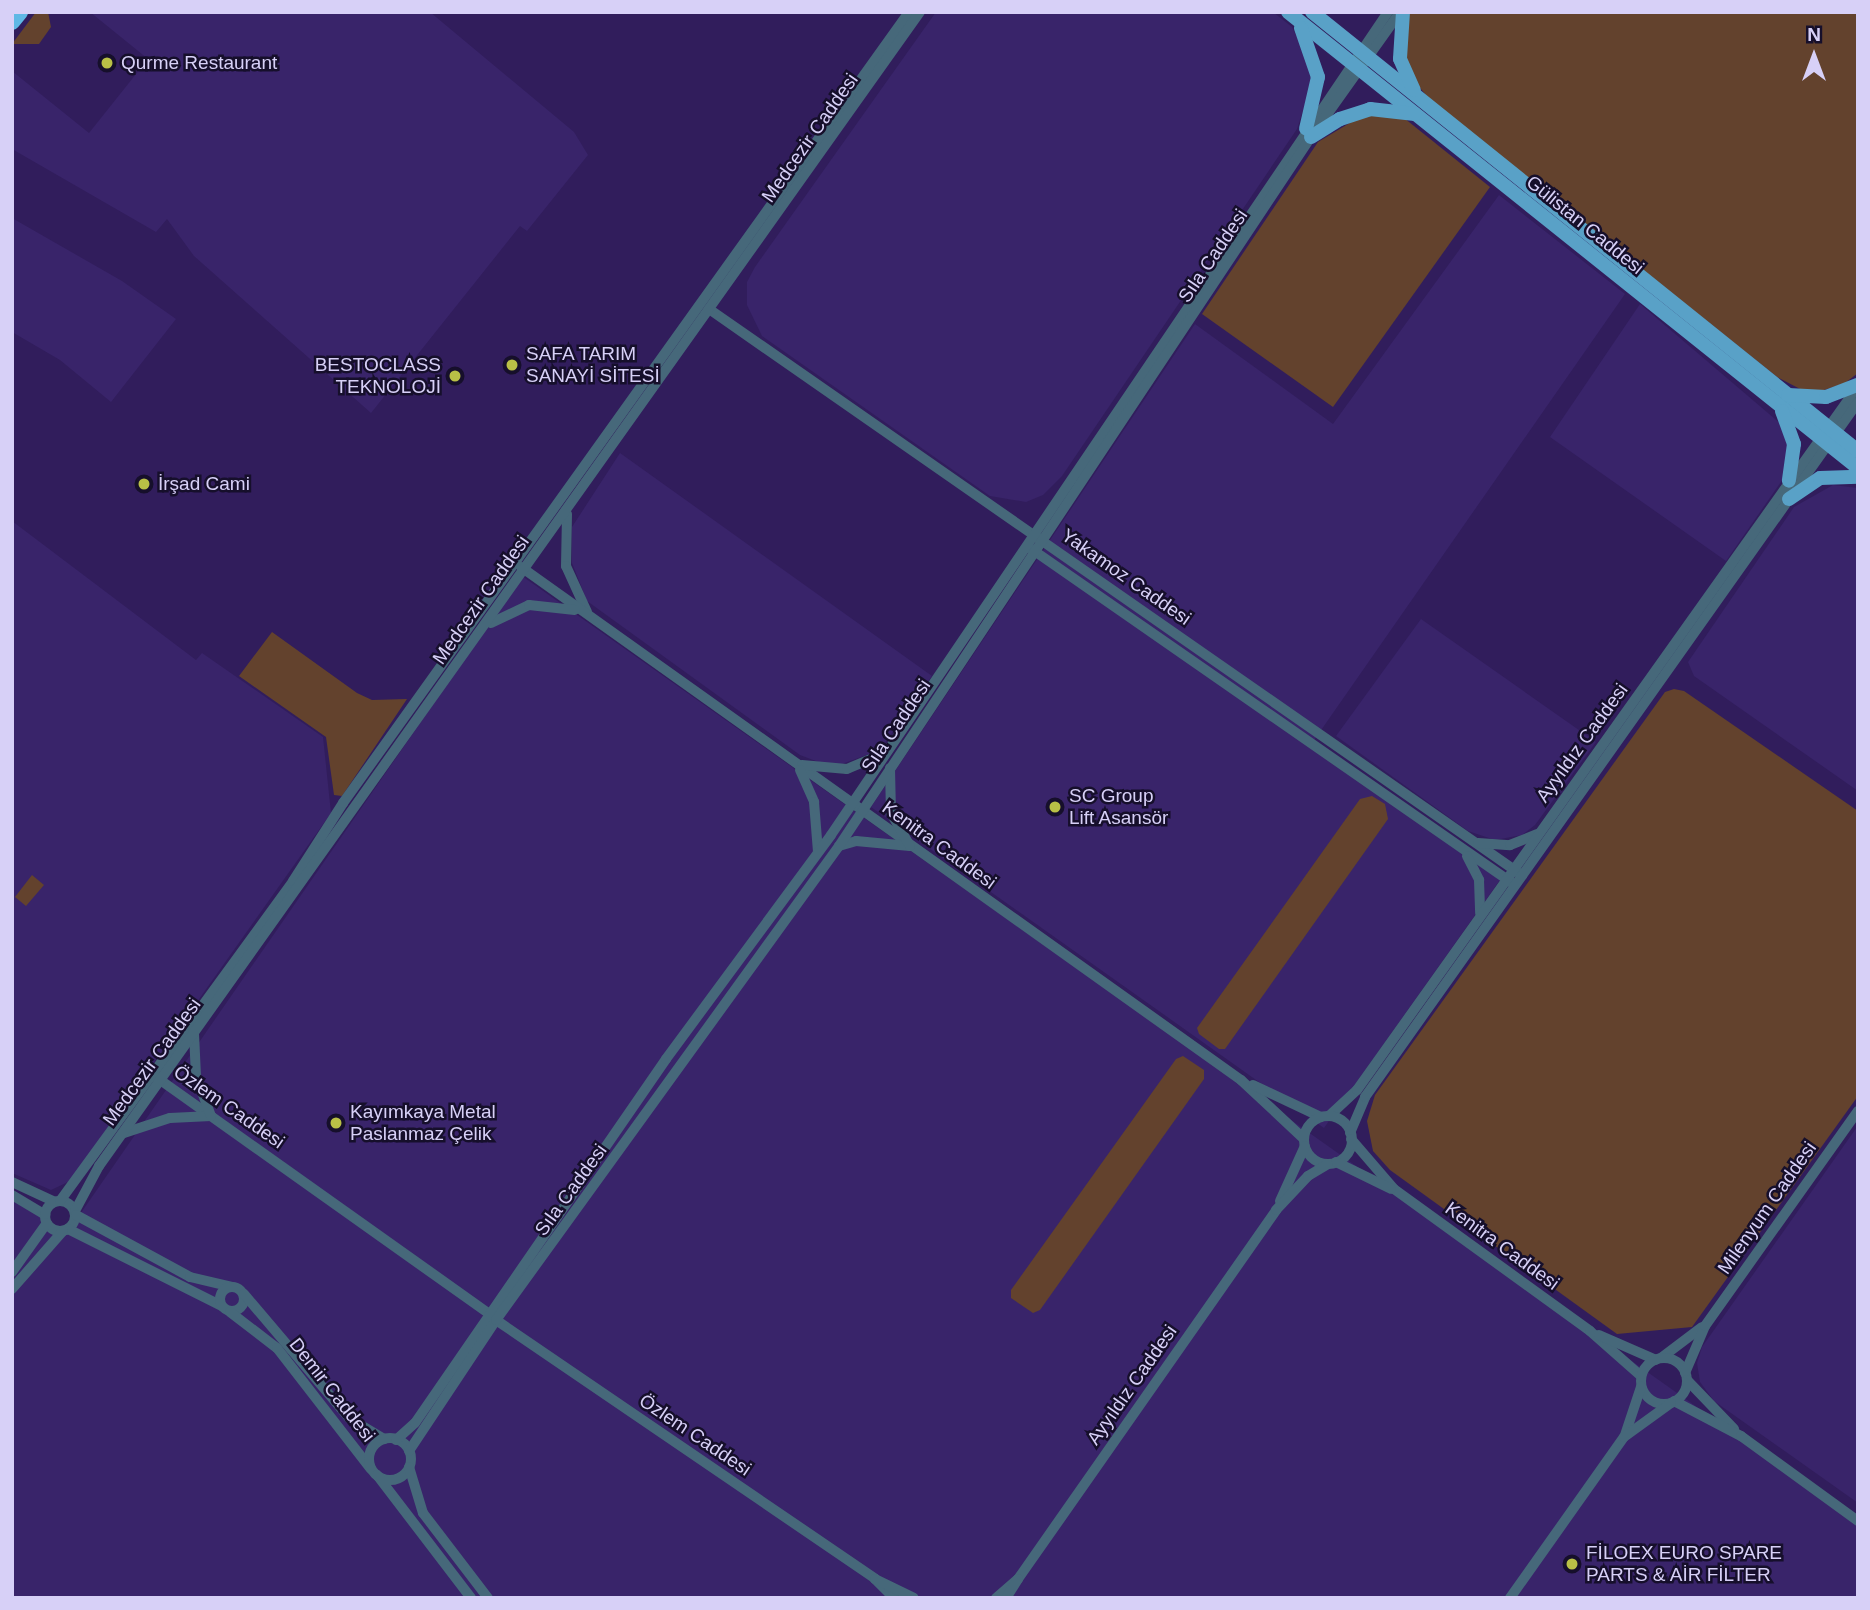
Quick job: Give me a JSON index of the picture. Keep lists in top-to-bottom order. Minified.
{"streets":{"main road":["Gülistan Caddesi"],"street":["Medcezir Caddesi","Sıla Caddesi","Yakamoz Caddesi","Ayyıldız Caddesi","Kenitra Caddesi","Özlem Caddesi","Milenyum Caddesi","Demir Caddesi"]},"crossings":[["Medcezir Caddesi","Yakamoz Caddesi"],["Medcezir Caddesi","Kenitra Caddesi"],["Medcezir Caddesi","Özlem Caddesi"],["Medcezir Caddesi","Demir Caddesi"],["Gülistan Caddesi","Ayyıldız Caddesi"],["Sıla Caddesi","Yakamoz Caddesi"],["Sıla Caddesi","Kenitra Caddesi"],["Sıla Caddesi","Özlem Caddesi"],["Sıla Caddesi","Demir Caddesi"],["Yakamoz Caddesi","Ayyıldız Caddesi"]],"places":["Qurme Restaurant","SAFA TARIM SANAYİ SİTESİ","BESTOCLASS TEKNOLOJİ","İrşad Cami","SC Group Lift Asansör","Kayımkaya Metal Paslanmaz Çelik","FİLOEX EURO SPARE PARTS & AİR FİLTER"],"north":"top"}
